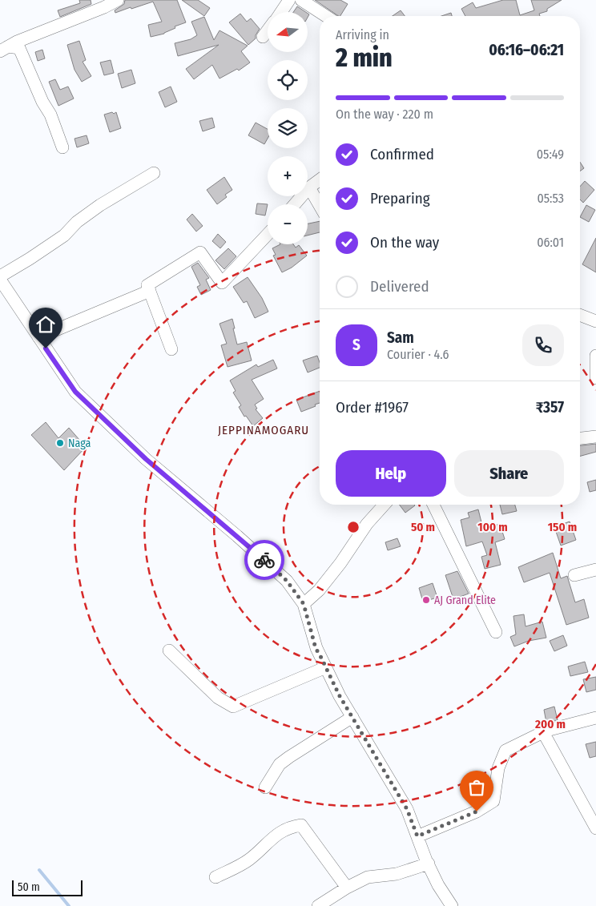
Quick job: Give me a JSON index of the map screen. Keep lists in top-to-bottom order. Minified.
{"districts":["JEPPINAMOGARU"],"places":["Naga","AJ Grand Elite"],"scale_bar":"50 m","north":"left","page":{"map_buttons":["+","−"],"heading":["2 min","Arriving in","06:16–06:21"],"panel":["Sam","Courier · 4.6","Order #1967","₹357"],"bar":"On the way · 220 m","list":[["Confirmed","05:49"],["Preparing","05:53"],["On the way","06:01"],"Delivered"],"round":"S","buttons":["Help","Share"],"scale":"50 m"},"rings":["50 m","100 m","150 m","200 m"]}
